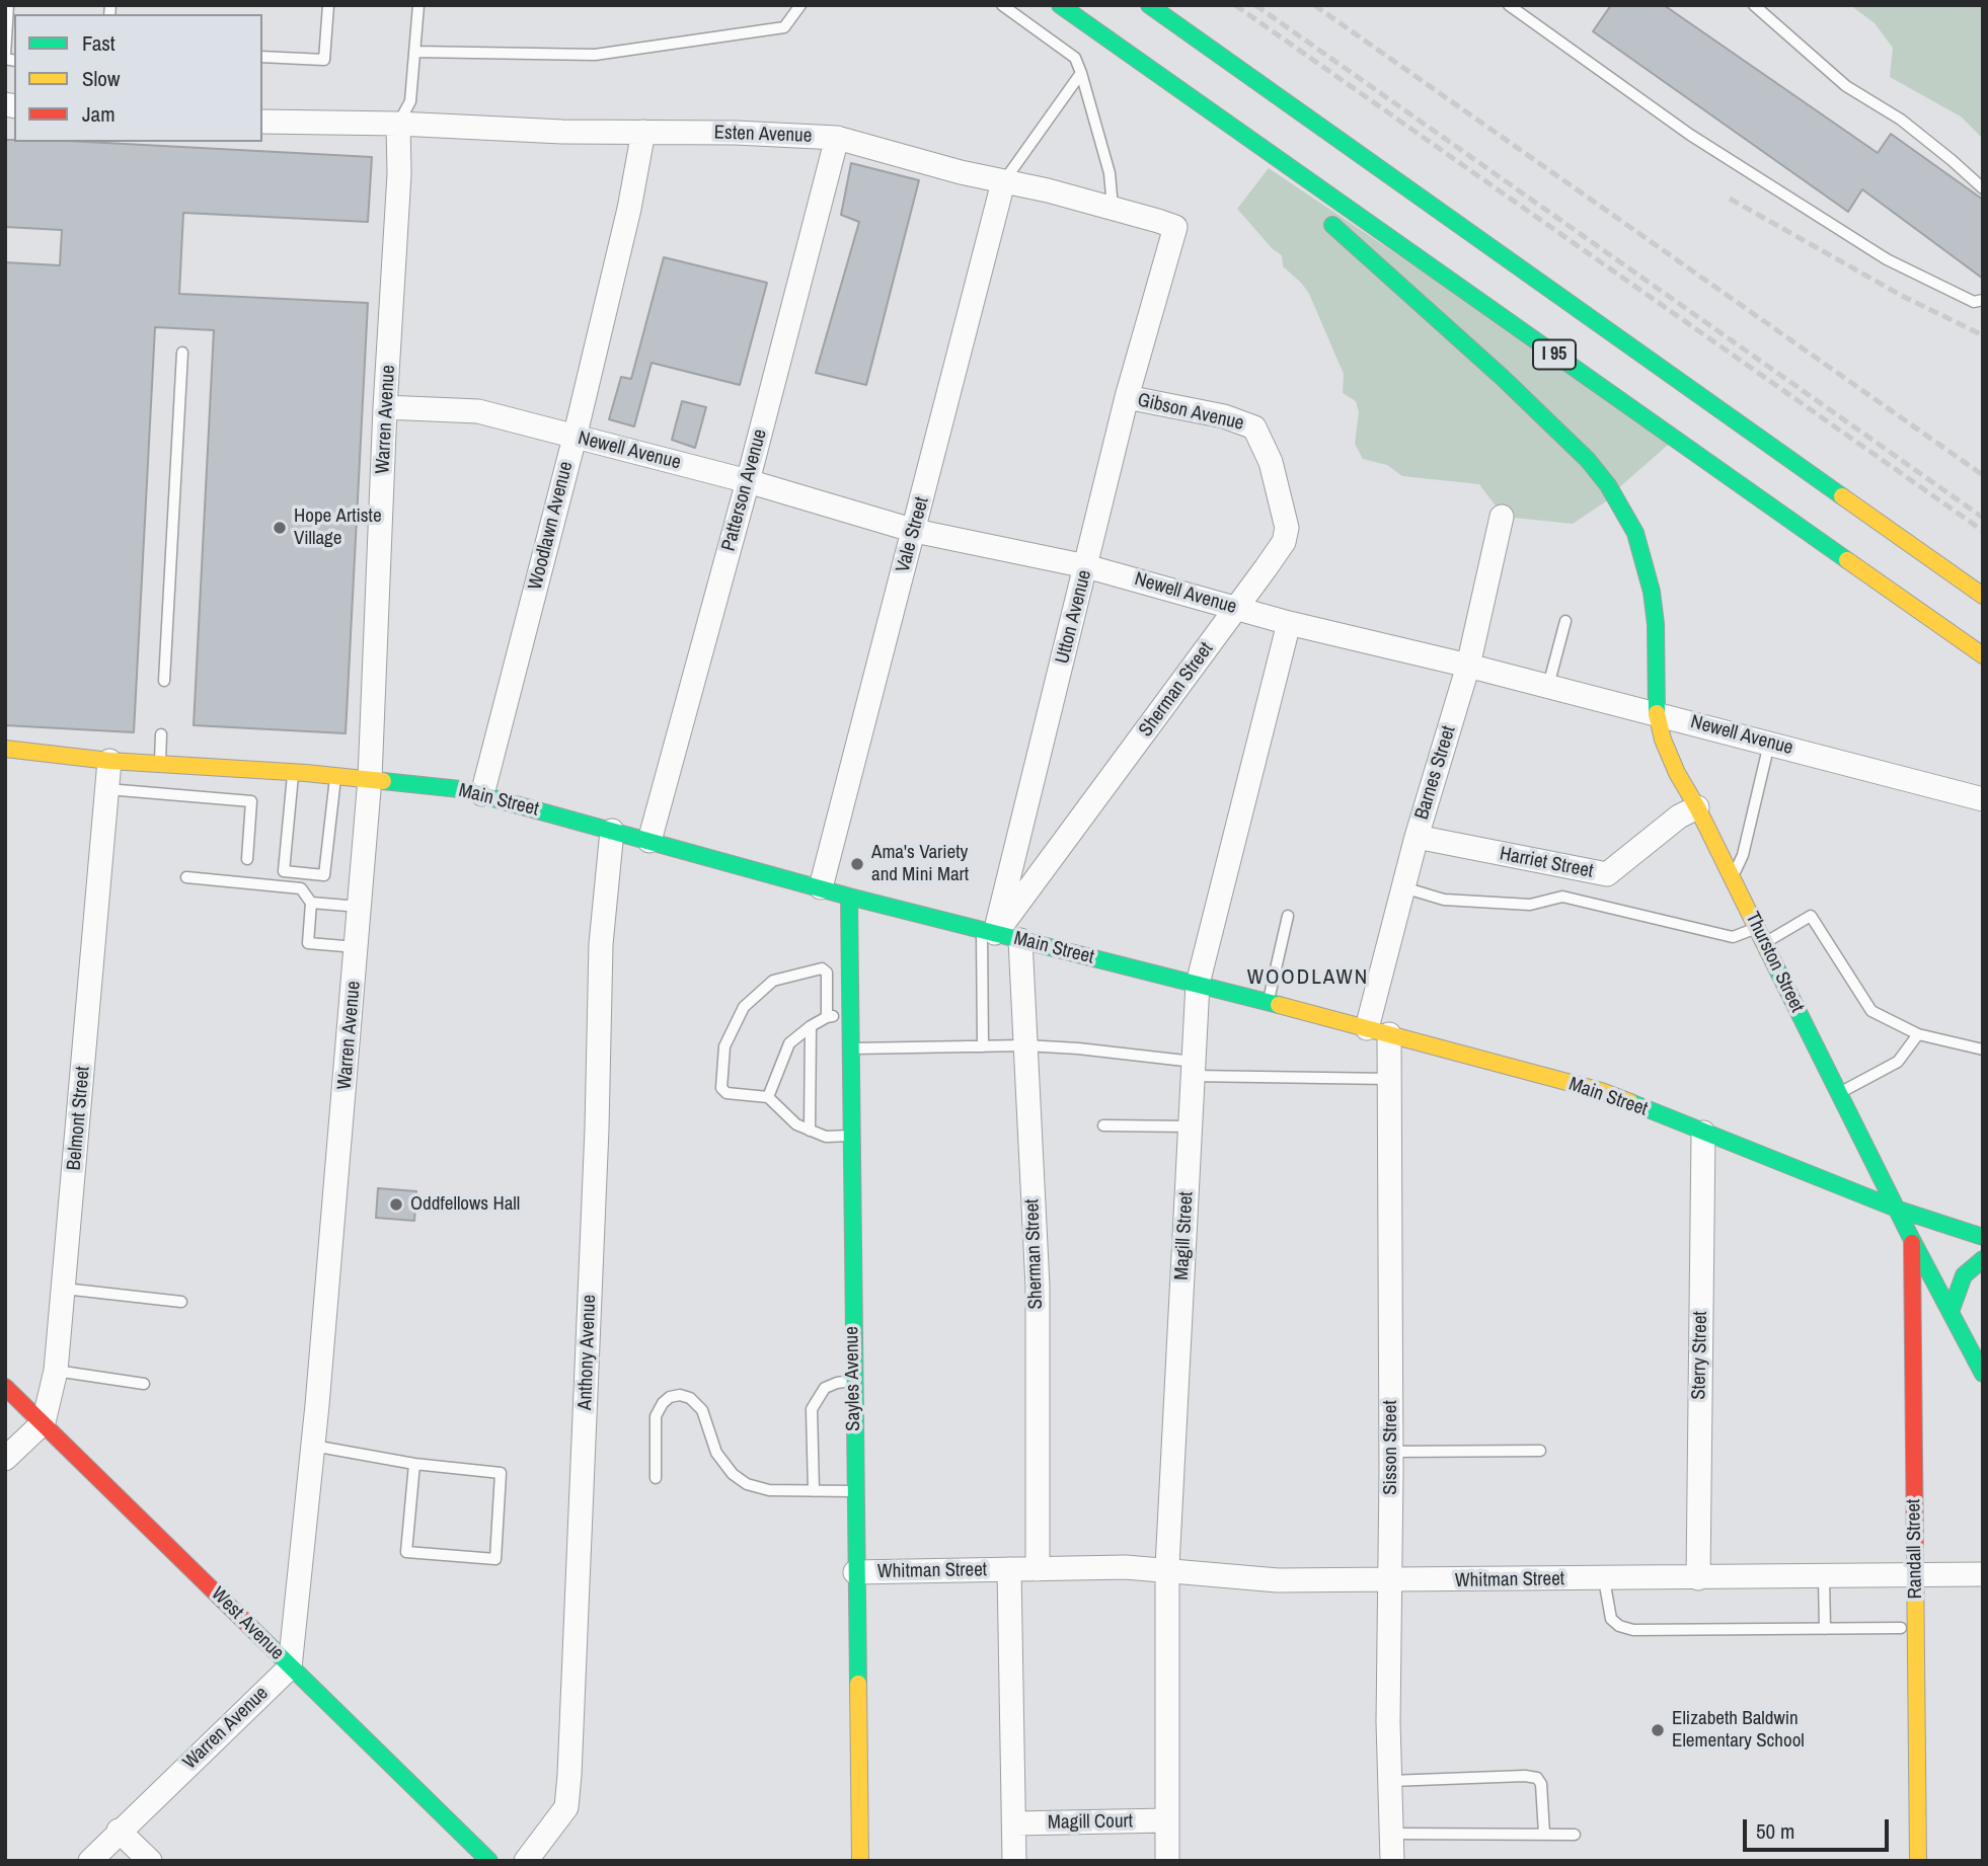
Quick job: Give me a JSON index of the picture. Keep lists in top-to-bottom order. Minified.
{"streets":{"main road":["I 95","Main Street","Thurston Street","Sayles Avenue","Randall Street","West Avenue"],"street":["Esten Avenue","Gibson Avenue","Warren Avenue","Newell Avenue","Patterson Avenue","Woodlawn Avenue","Vale Street","Utton Avenue","Sherman Street","Barnes Street","Harriet Street","Belmont Street","Magill Street","Anthony Avenue","Sterry Street","Sisson Street","Whitman Street","Magill Court"]},"crossings":[["Esten Avenue","Warren Avenue"],["Esten Avenue","Patterson Avenue"],["Esten Avenue","Woodlawn Avenue"],["Esten Avenue","Vale Street"],["Esten Avenue","Utton Avenue"],["Gibson Avenue","Utton Avenue"],["Gibson Avenue","Sherman Street"],["Warren Avenue","Newell Avenue"],["Warren Avenue","Main Street"],["Warren Avenue","West Avenue"],["Newell Avenue","Patterson Avenue"],["Newell Avenue","Woodlawn Avenue"],["Newell Avenue","Vale Street"],["Newell Avenue","Utton Avenue"],["Newell Avenue","Sherman Street"],["Newell Avenue","Barnes Street"],["Newell Avenue","Thurston Street"],["Newell Avenue","Magill Street"],["Patterson Avenue","Main Street"],["Woodlawn Avenue","Main Street"],["Vale Street","Main Street"],["Utton Avenue","Sherman Street"],["Utton Avenue","Main Street"],["Sherman Street","Main Street"],["Sherman Street","Whitman Street"],["Barnes Street","Main Street"],["Barnes Street","Harriet Street"],["Barnes Street","Sisson Street"],["Main Street","Thurston Street"],["Main Street","Belmont Street"],["Main Street","Magill Street"],["Main Street","Anthony Avenue"],["Main Street","Sterry Street"],["Main Street","Sayles Avenue"],["Main Street","Sisson Street"],["Harriet Street","Thurston Street"],["Belmont Street","West Avenue"],["Magill Street","Whitman Street"],["Magill Street","Magill Court"],["Sterry Street","Whitman Street"],["Sayles Avenue","Whitman Street"],["Sisson Street","Whitman Street"],["Randall Street","Whitman Street"]],"districts":["WOODLAWN"],"places":["Hope Artiste Village","Ama's Variety and Mini Mart","Oddfellows Hall","Elizabeth Baldwin Elementary School"],"legend":["Fast","Slow","Jam"],"scale_bar":"50 m"}
